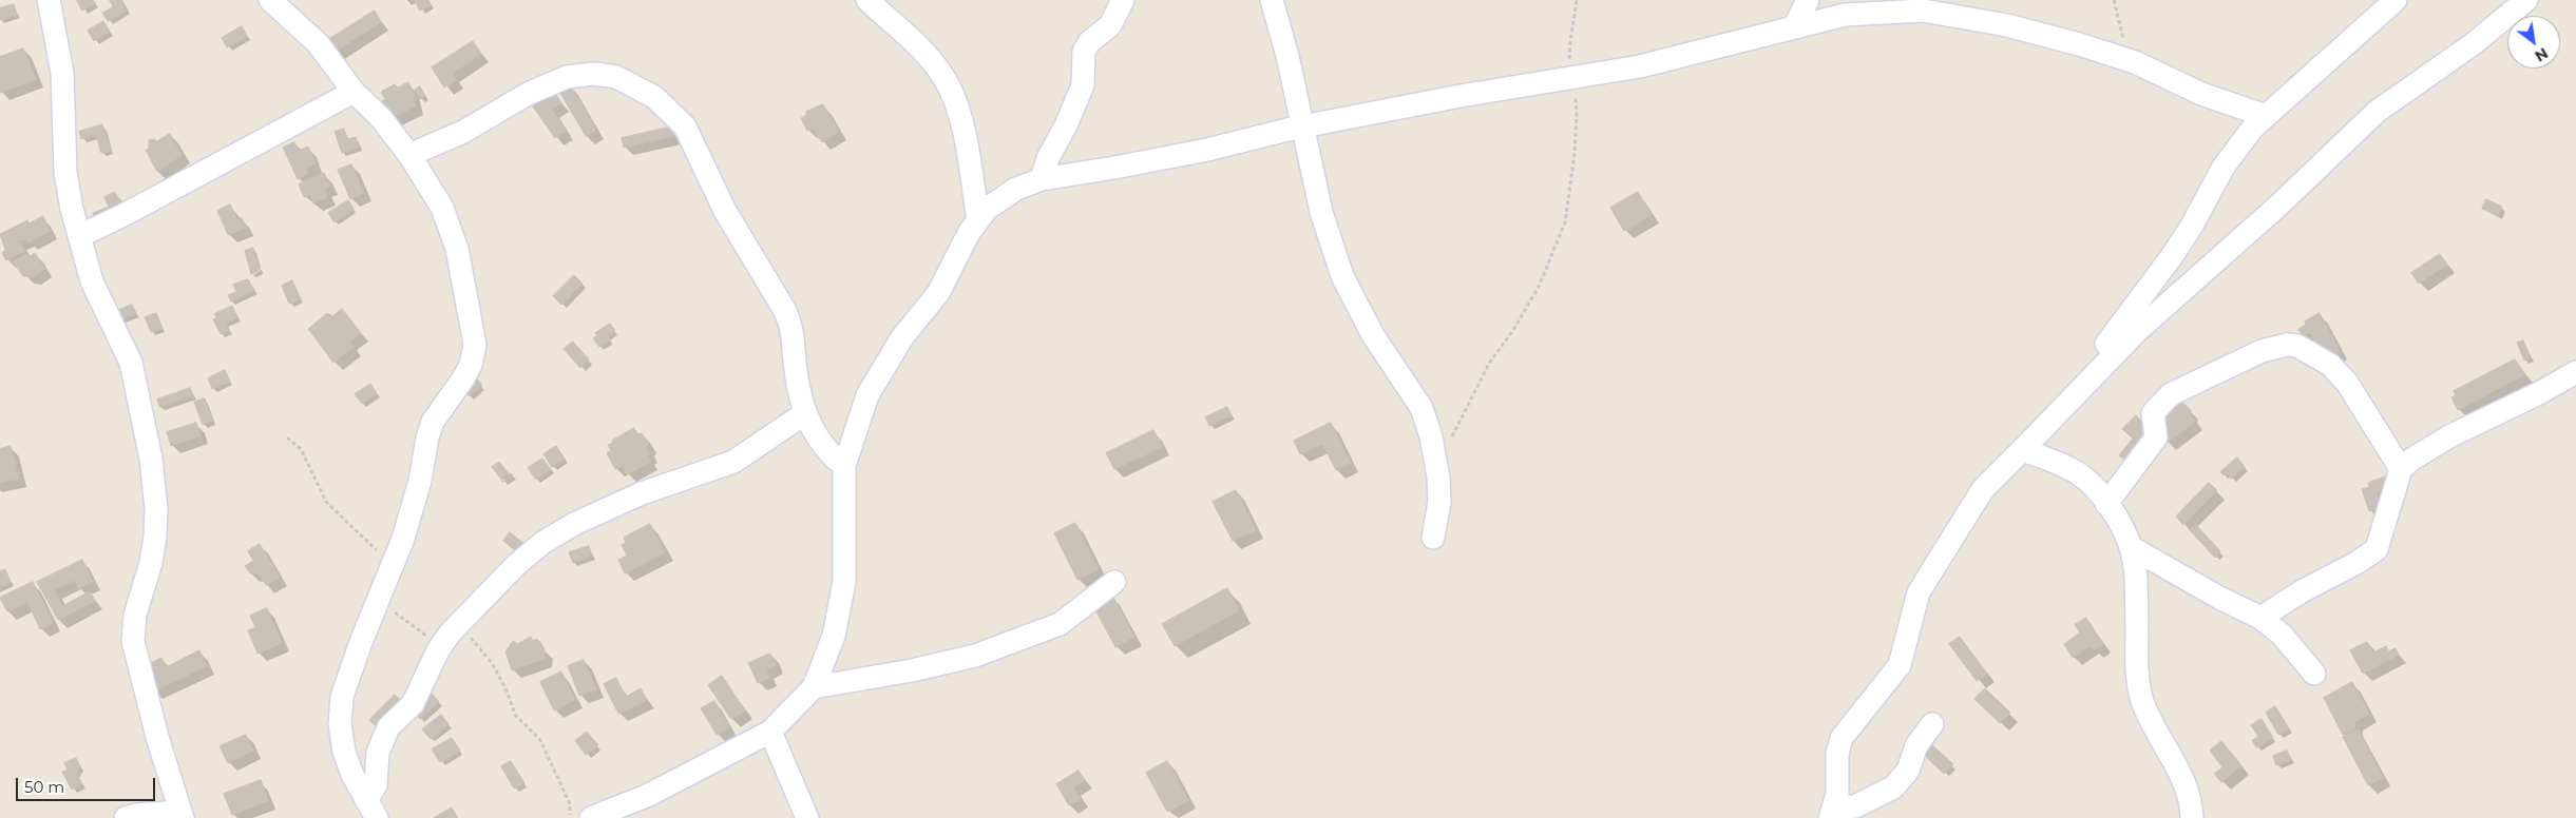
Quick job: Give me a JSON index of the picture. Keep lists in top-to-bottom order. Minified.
{"scale_bar":"50 m","north":"bottom right"}
